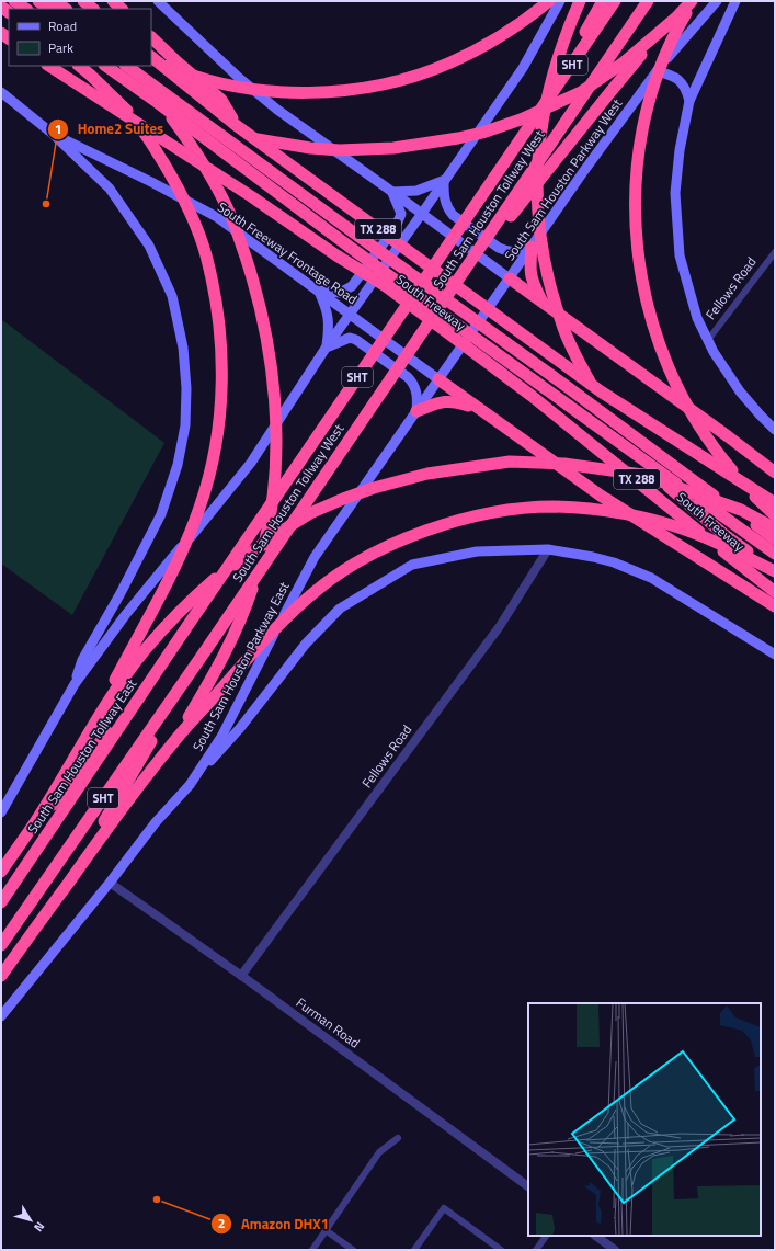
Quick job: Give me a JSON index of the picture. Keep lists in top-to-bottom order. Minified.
{"streets":{"highway":["SHT","South Sam Houston Tollway West","TX 288","South Freeway","South Sam Houston Tollway East"],"main road":["South Sam Houston Parkway West","South Freeway Frontage Road","South Sam Houston Parkway East"],"street":["Fellows Road","Furman Road"]},"crossings":[["SHT","South Sam Houston Tollway West"],["South Sam Houston Parkway West","South Freeway Frontage Road"],["South Sam Houston Parkway West","South Sam Houston Parkway East"],["South Sam Houston Tollway West","South Sam Houston Tollway East"],["South Freeway Frontage Road","South Sam Houston Parkway East"],["Fellows Road","Furman Road"],["South Sam Houston Parkway East","Furman Road"]],"places":["Home2 Suites","Amazon DHX1"],"legend":["Road","Park"],"north":"bottom right"}
